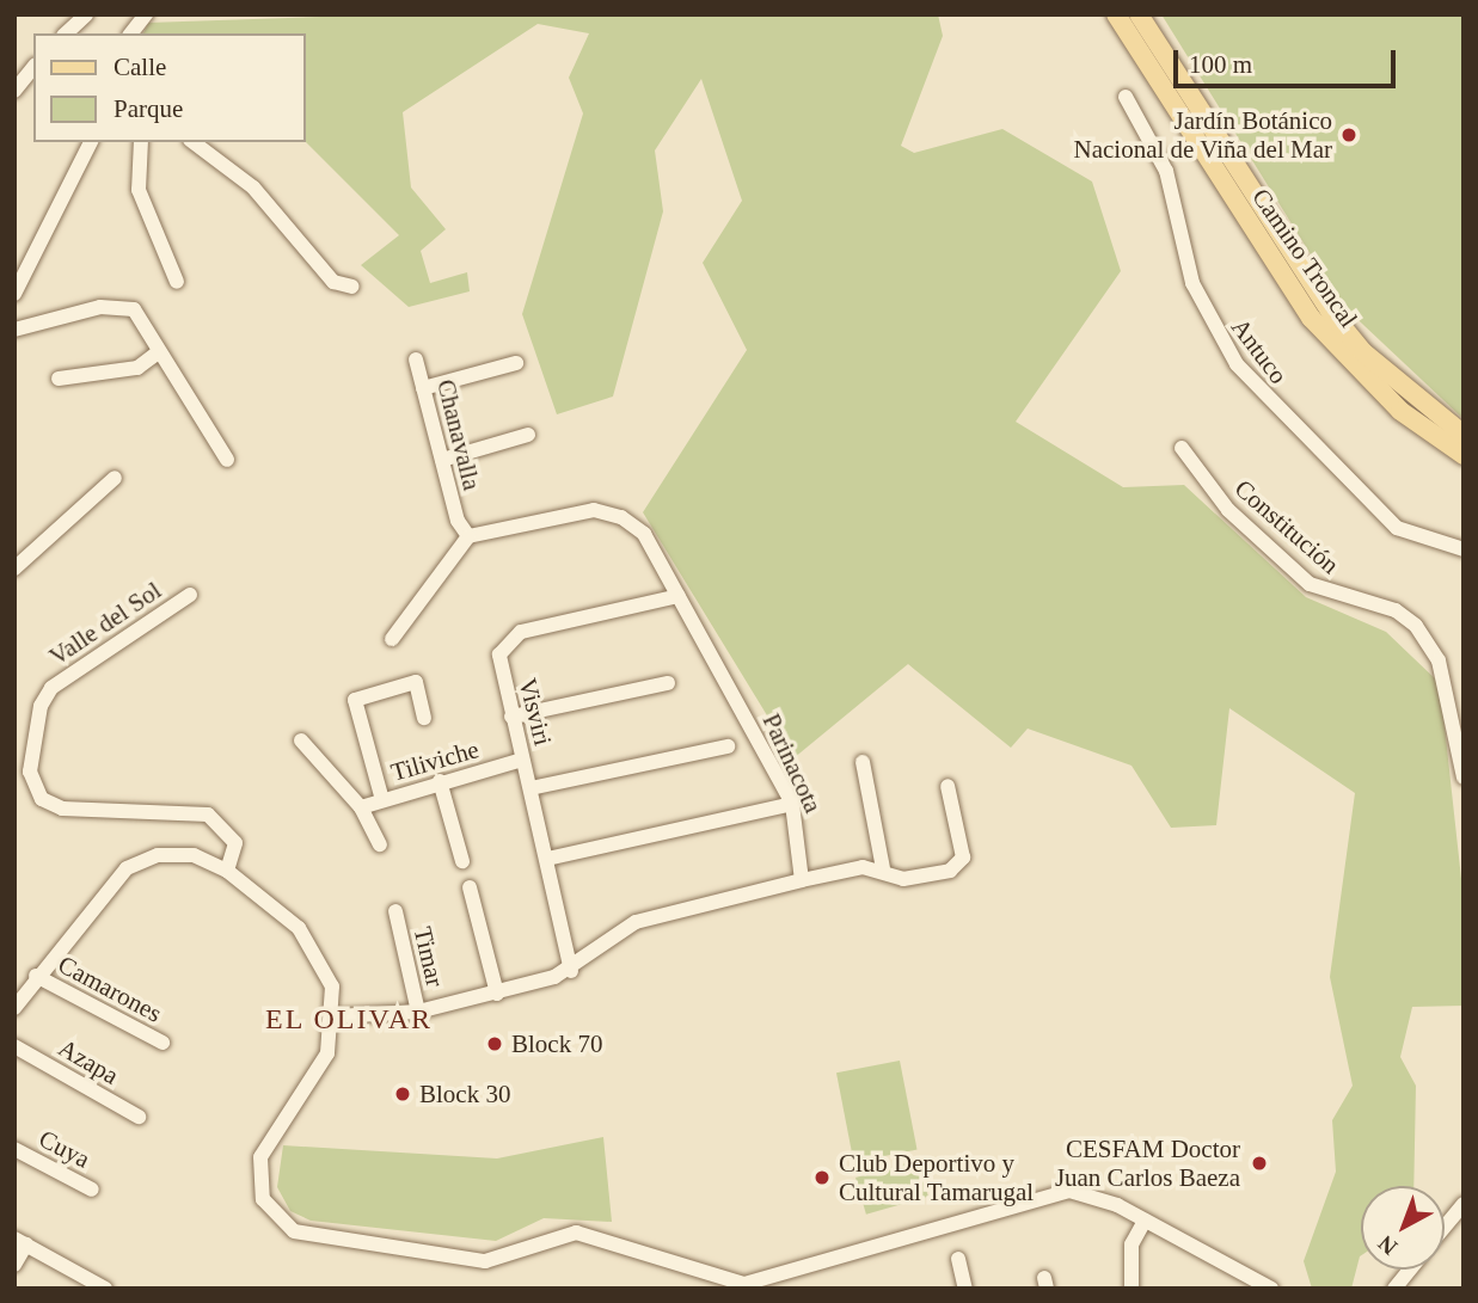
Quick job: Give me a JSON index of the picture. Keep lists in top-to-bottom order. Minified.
{"streets":{"main road":["Camino Troncal"],"street":["Antuco","Chanavalla","Constitución","Valle del Sol","Visviri","Tiliviche","Parinacota","Timar","Camarones","Azapa","Cuya"]},"crossings":[["Chanavalla","Parinacota"],["Visviri","Tiliviche"],["Visviri","Parinacota"]],"districts":["EL OLIVAR"],"places":["Jardín Botánico Nacional de Viña del Mar","Block 70","Block 30","CESFAM Doctor Juan Carlos Baeza","Club Deportivo y Cultural Tamarugal"],"legend":["Calle","Parque"],"scale_bar":"100 m","north":"bottom left"}
